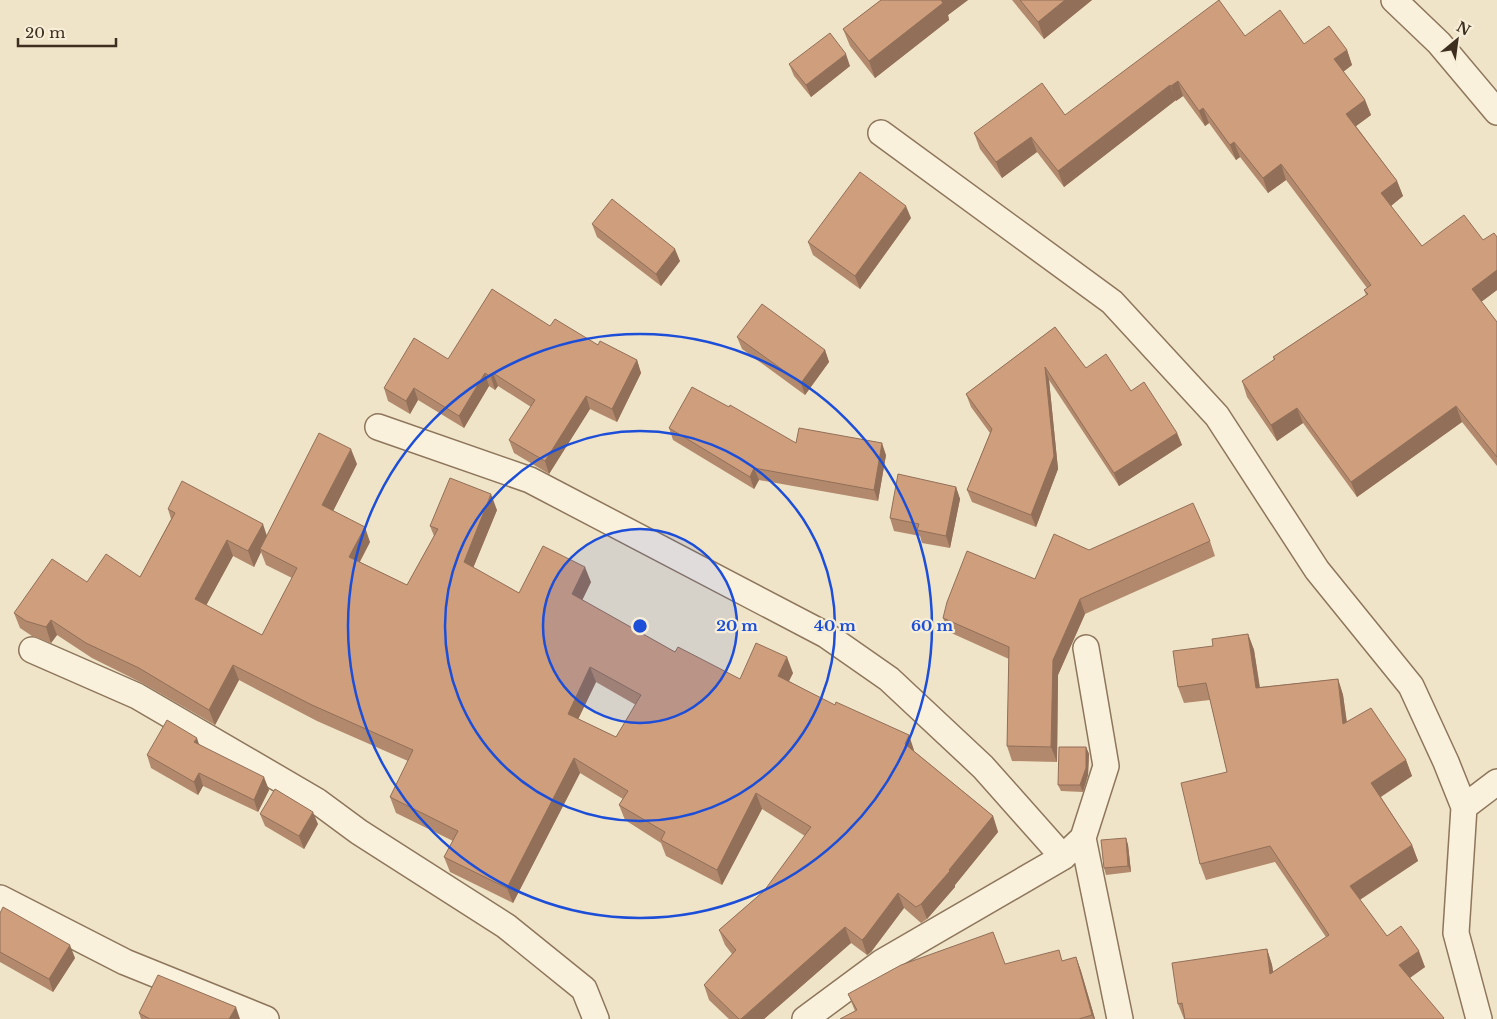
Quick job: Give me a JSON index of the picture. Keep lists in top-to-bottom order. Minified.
{"scale_bar":"20 m","north":"top right","rings":["20 m","40 m","60 m"]}
